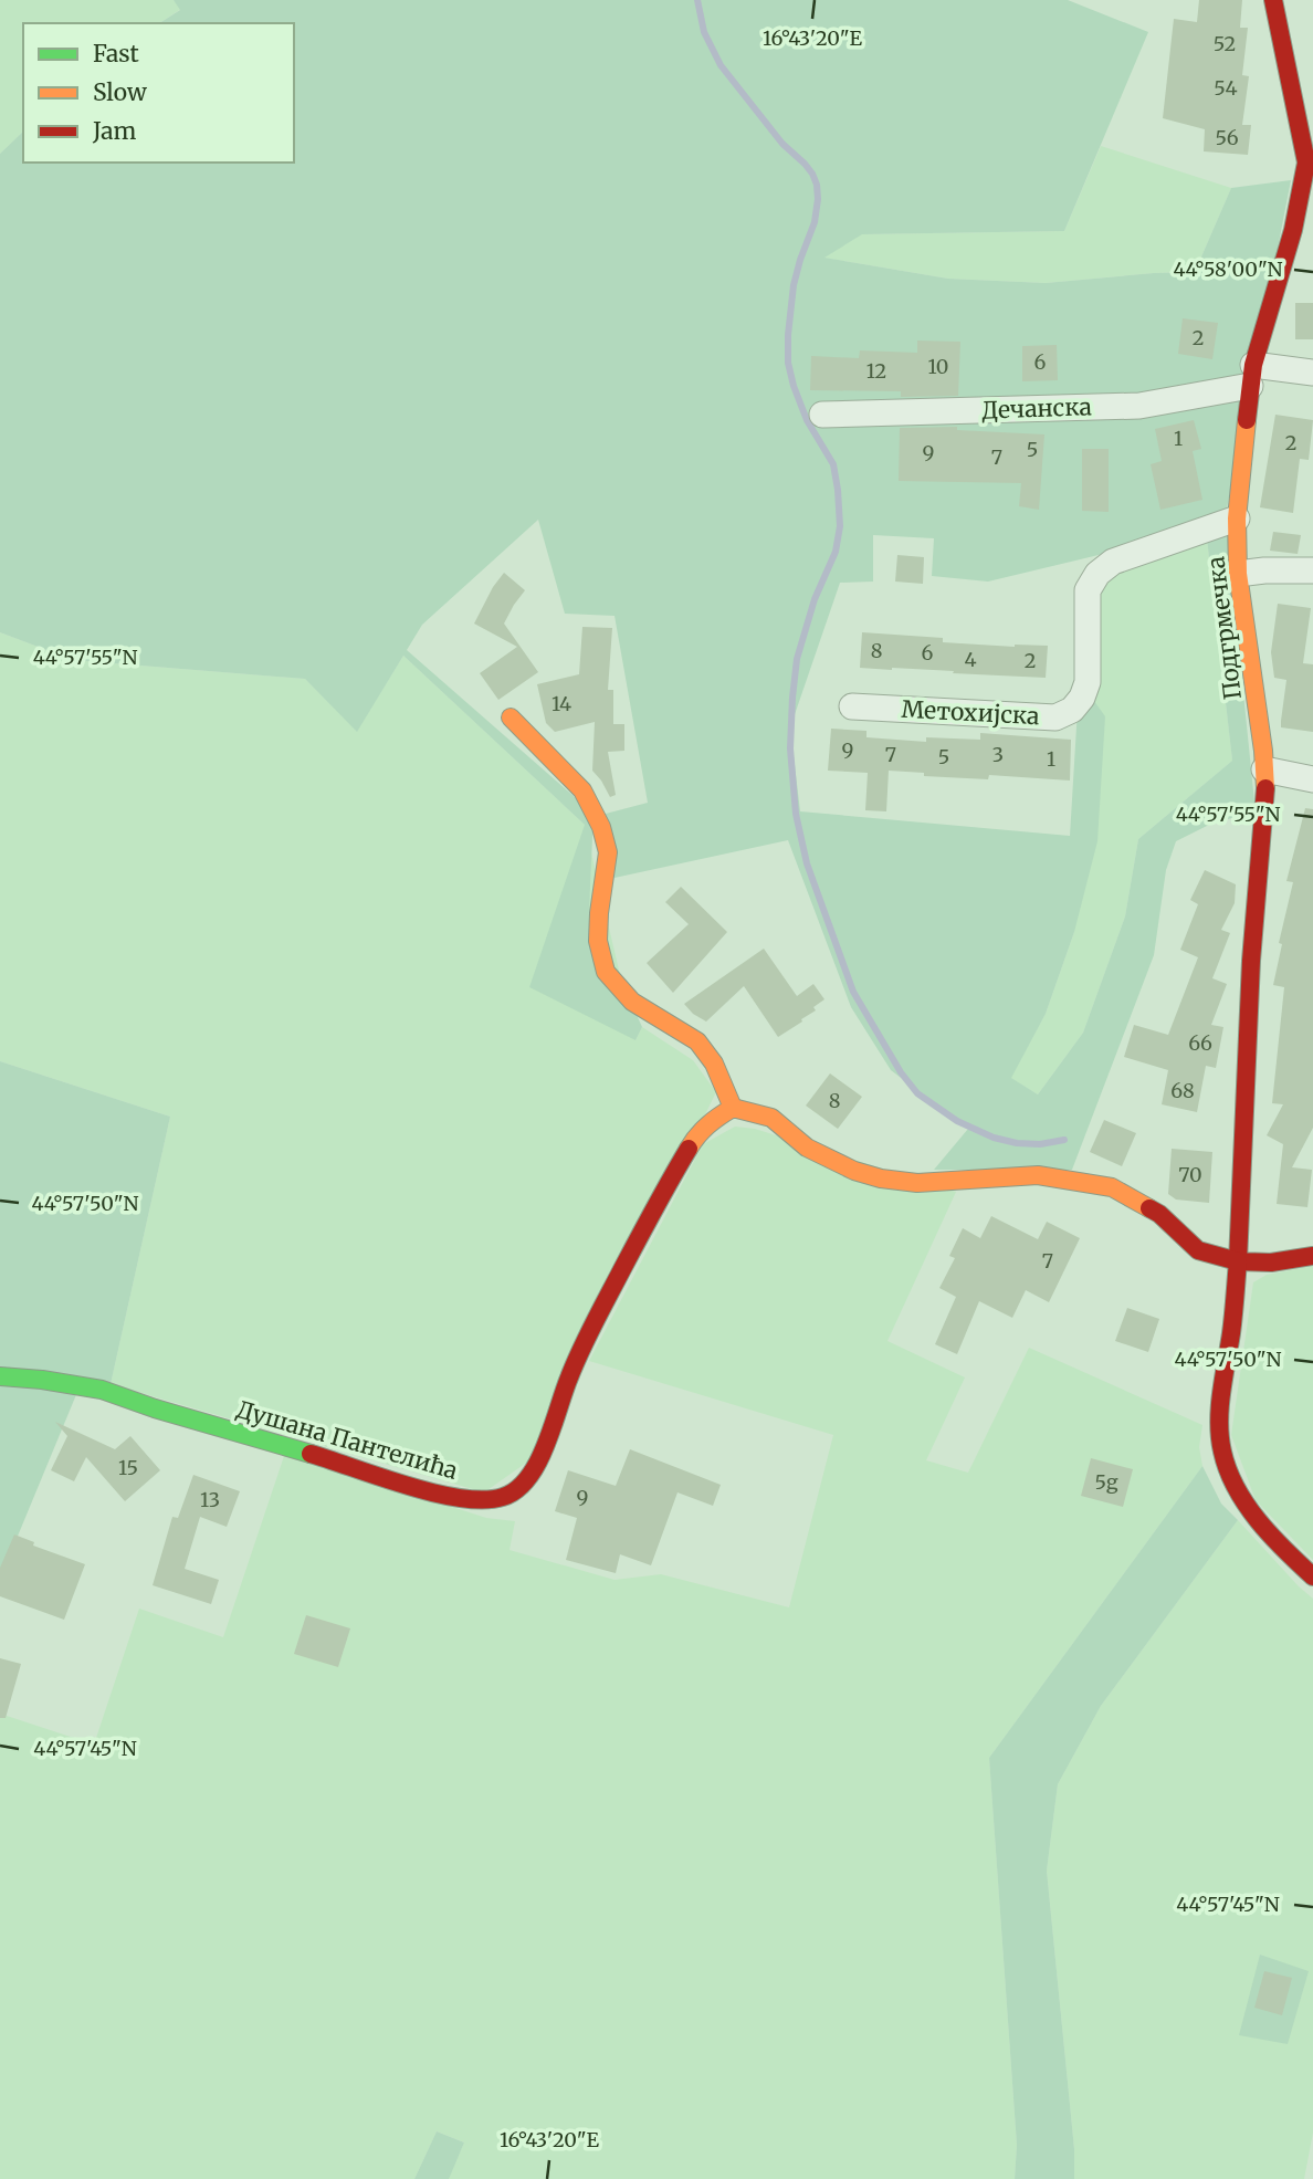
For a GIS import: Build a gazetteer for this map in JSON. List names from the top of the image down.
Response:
{
  "streets": {
    "street": [
      "Дечанска",
      "Подгрмечка",
      "Метохијска",
      "Душана Пантелића"
    ]
  },
  "crossings": [
    ["Дечанска", "Подгрмечка"],
    ["Подгрмечка", "Метохијска"]
  ],
  "house_numbers": [
    "52",
    "54",
    "56",
    "2",
    "6",
    "10",
    "12",
    "1",
    "2",
    "5",
    "9",
    "7",
    "8",
    "6",
    "4",
    "2",
    "14",
    "9",
    "7",
    "3",
    "5",
    "1",
    "66",
    "68",
    "8",
    "70",
    "7",
    "15",
    "5g",
    "9",
    "13"
  ],
  "legend": ["Fast", "Slow", "Jam"],
  "coordinates": [
    "16°43'20\"E",
    "44°58'00\"N",
    "44°57'55\"N",
    "44°57'50\"N",
    "44°57'45\"N"
  ]
}
